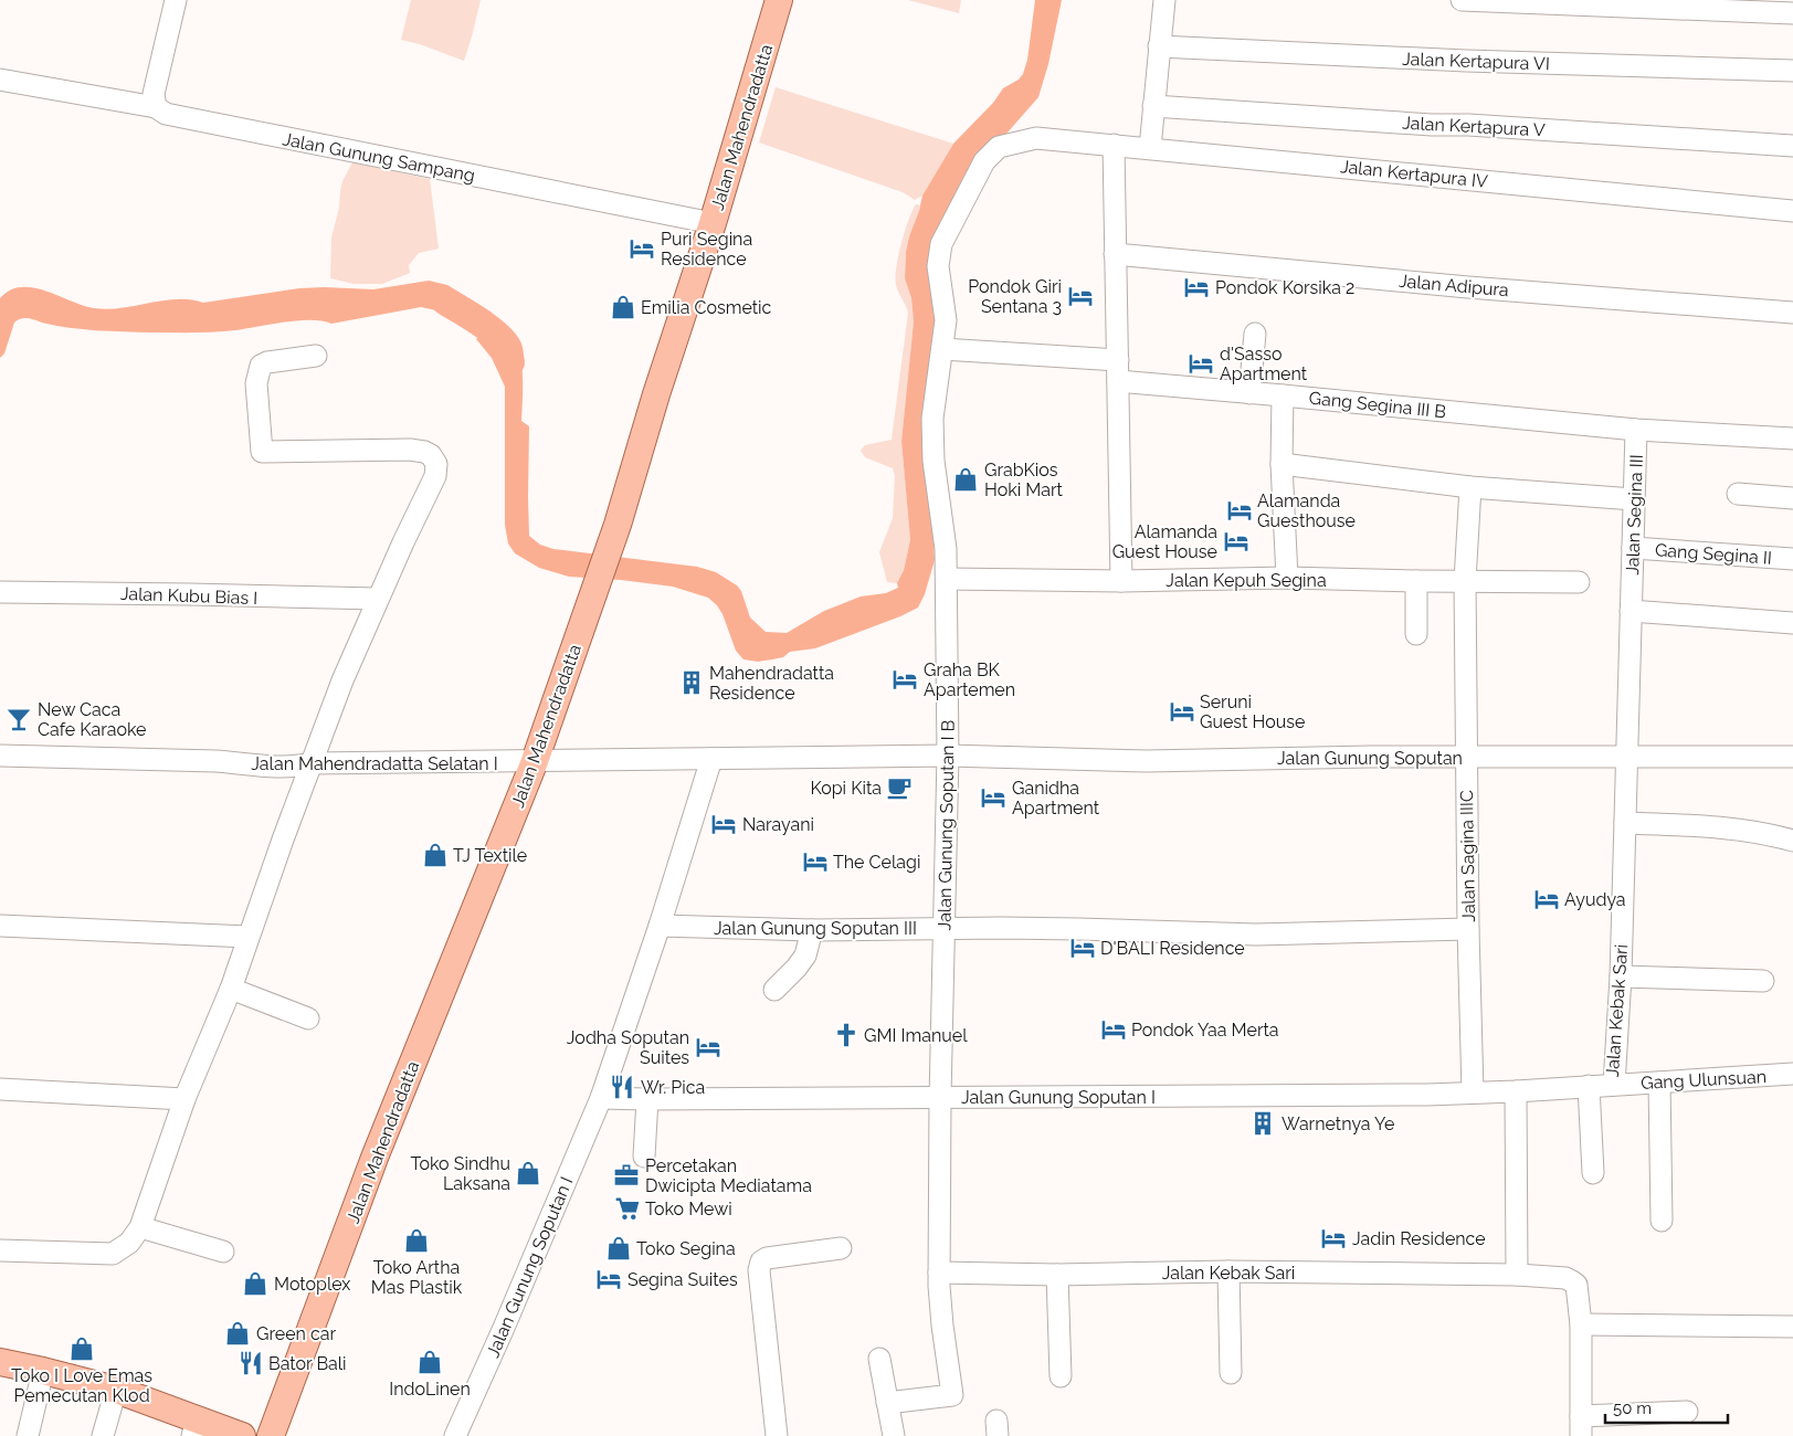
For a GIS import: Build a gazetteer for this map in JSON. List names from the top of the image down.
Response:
{
  "streets": {
    "main road": ["Jalan Mahendradatta"],
    "street": [
      "Jalan Kertapura VI",
      "Jalan Kertapura V",
      "Jalan Gunung Sampang",
      "Jalan Kertapura IV",
      "Jalan Adipura",
      "Gang Segina III B",
      "Jalan Segina III",
      "Gang Segina II",
      "Jalan Kepuh Segina",
      "Jalan Kubu Bias I",
      "Jalan Gunung Soputan",
      "Jalan Mahendradatta Selatan I",
      "Jalan Gunung Soputan I B",
      "Jalan Sagina IIIC",
      "Jalan Gunung Soputan III",
      "Jalan Kebak Sari",
      "Gang Ulunsuan",
      "Jalan Gunung Soputan I"
    ]
  },
  "crossings": [
    ["Jalan Mahendradatta", "Jalan Gunung Sampang"],
    ["Jalan Mahendradatta", "Jalan Mahendradatta Selatan I"],
    ["Jalan Kertapura IV", "Jalan Gunung Soputan I B"],
    ["Gang Segina III B", "Jalan Segina III"],
    ["Jalan Segina III", "Gang Segina II"],
    ["Jalan Segina III", "Jalan Gunung Soputan"],
    ["Jalan Segina III", "Jalan Kebak Sari"],
    ["Jalan Kepuh Segina", "Jalan Gunung Soputan I B"],
    ["Jalan Kepuh Segina", "Jalan Sagina IIIC"],
    ["Jalan Gunung Soputan", "Jalan Mahendradatta Selatan I"],
    ["Jalan Gunung Soputan", "Jalan Gunung Soputan I B"],
    ["Jalan Gunung Soputan", "Jalan Sagina IIIC"],
    ["Jalan Gunung Soputan", "Jalan Kebak Sari"],
    ["Jalan Mahendradatta Selatan I", "Jalan Gunung Soputan I B"],
    ["Jalan Mahendradatta Selatan I", "Jalan Gunung Soputan I"],
    ["Jalan Gunung Soputan I B", "Jalan Gunung Soputan III"],
    ["Jalan Gunung Soputan I B", "Jalan Kebak Sari"],
    ["Jalan Gunung Soputan I B", "Jalan Gunung Soputan I"],
    ["Jalan Sagina IIIC", "Jalan Gunung Soputan III"],
    ["Jalan Sagina IIIC", "Jalan Gunung Soputan I"],
    ["Jalan Gunung Soputan III", "Jalan Gunung Soputan I"],
    ["Jalan Kebak Sari", "Gang Ulunsuan"],
    ["Jalan Kebak Sari", "Jalan Gunung Soputan I"]
  ],
  "places": {
    "hotel": [
      "Puri Segina Residence",
      "Pondok Korsika 2",
      "Pondok Giri Sentana 3",
      "d'Sasso Apartment",
      "Alamanda Guesthouse",
      "Alamanda Guest House",
      "Graha BK Apartemen",
      "Seruni Guest House",
      "Ganidha Apartment",
      "Narayani",
      "The Celagi",
      "Ayudya",
      "D'BALI Residence",
      "Pondok Yaa Merta",
      "Jodha Soputan Suites",
      "Jadin Residence",
      "Segina Suites"
    ],
    "shop": [
      "Emilia Cosmetic",
      "GrabKios Hoki Mart",
      "TJ Textile",
      "Toko Sindhu Laksana",
      "Toko Artha Mas Plastik",
      "Toko Segina",
      "Motoplex",
      "Green car",
      "Toko I Love Emas Pemecutan Klod",
      "IndoLinen"
    ],
    "building": ["Mahendradatta Residence", "Warnetnya Ye"],
    "bar": ["New Caca Cafe Karaoke"],
    "cafe": ["Kopi Kita"],
    "church": ["GMI Imanuel"],
    "restaurant": ["Wr. Pica", "Bator Bali"],
    "office": ["Percetakan Dwicipta Mediatama"],
    "supermarket": ["Toko Mewi"]
  },
  "scale_bar": "50 m"
}
